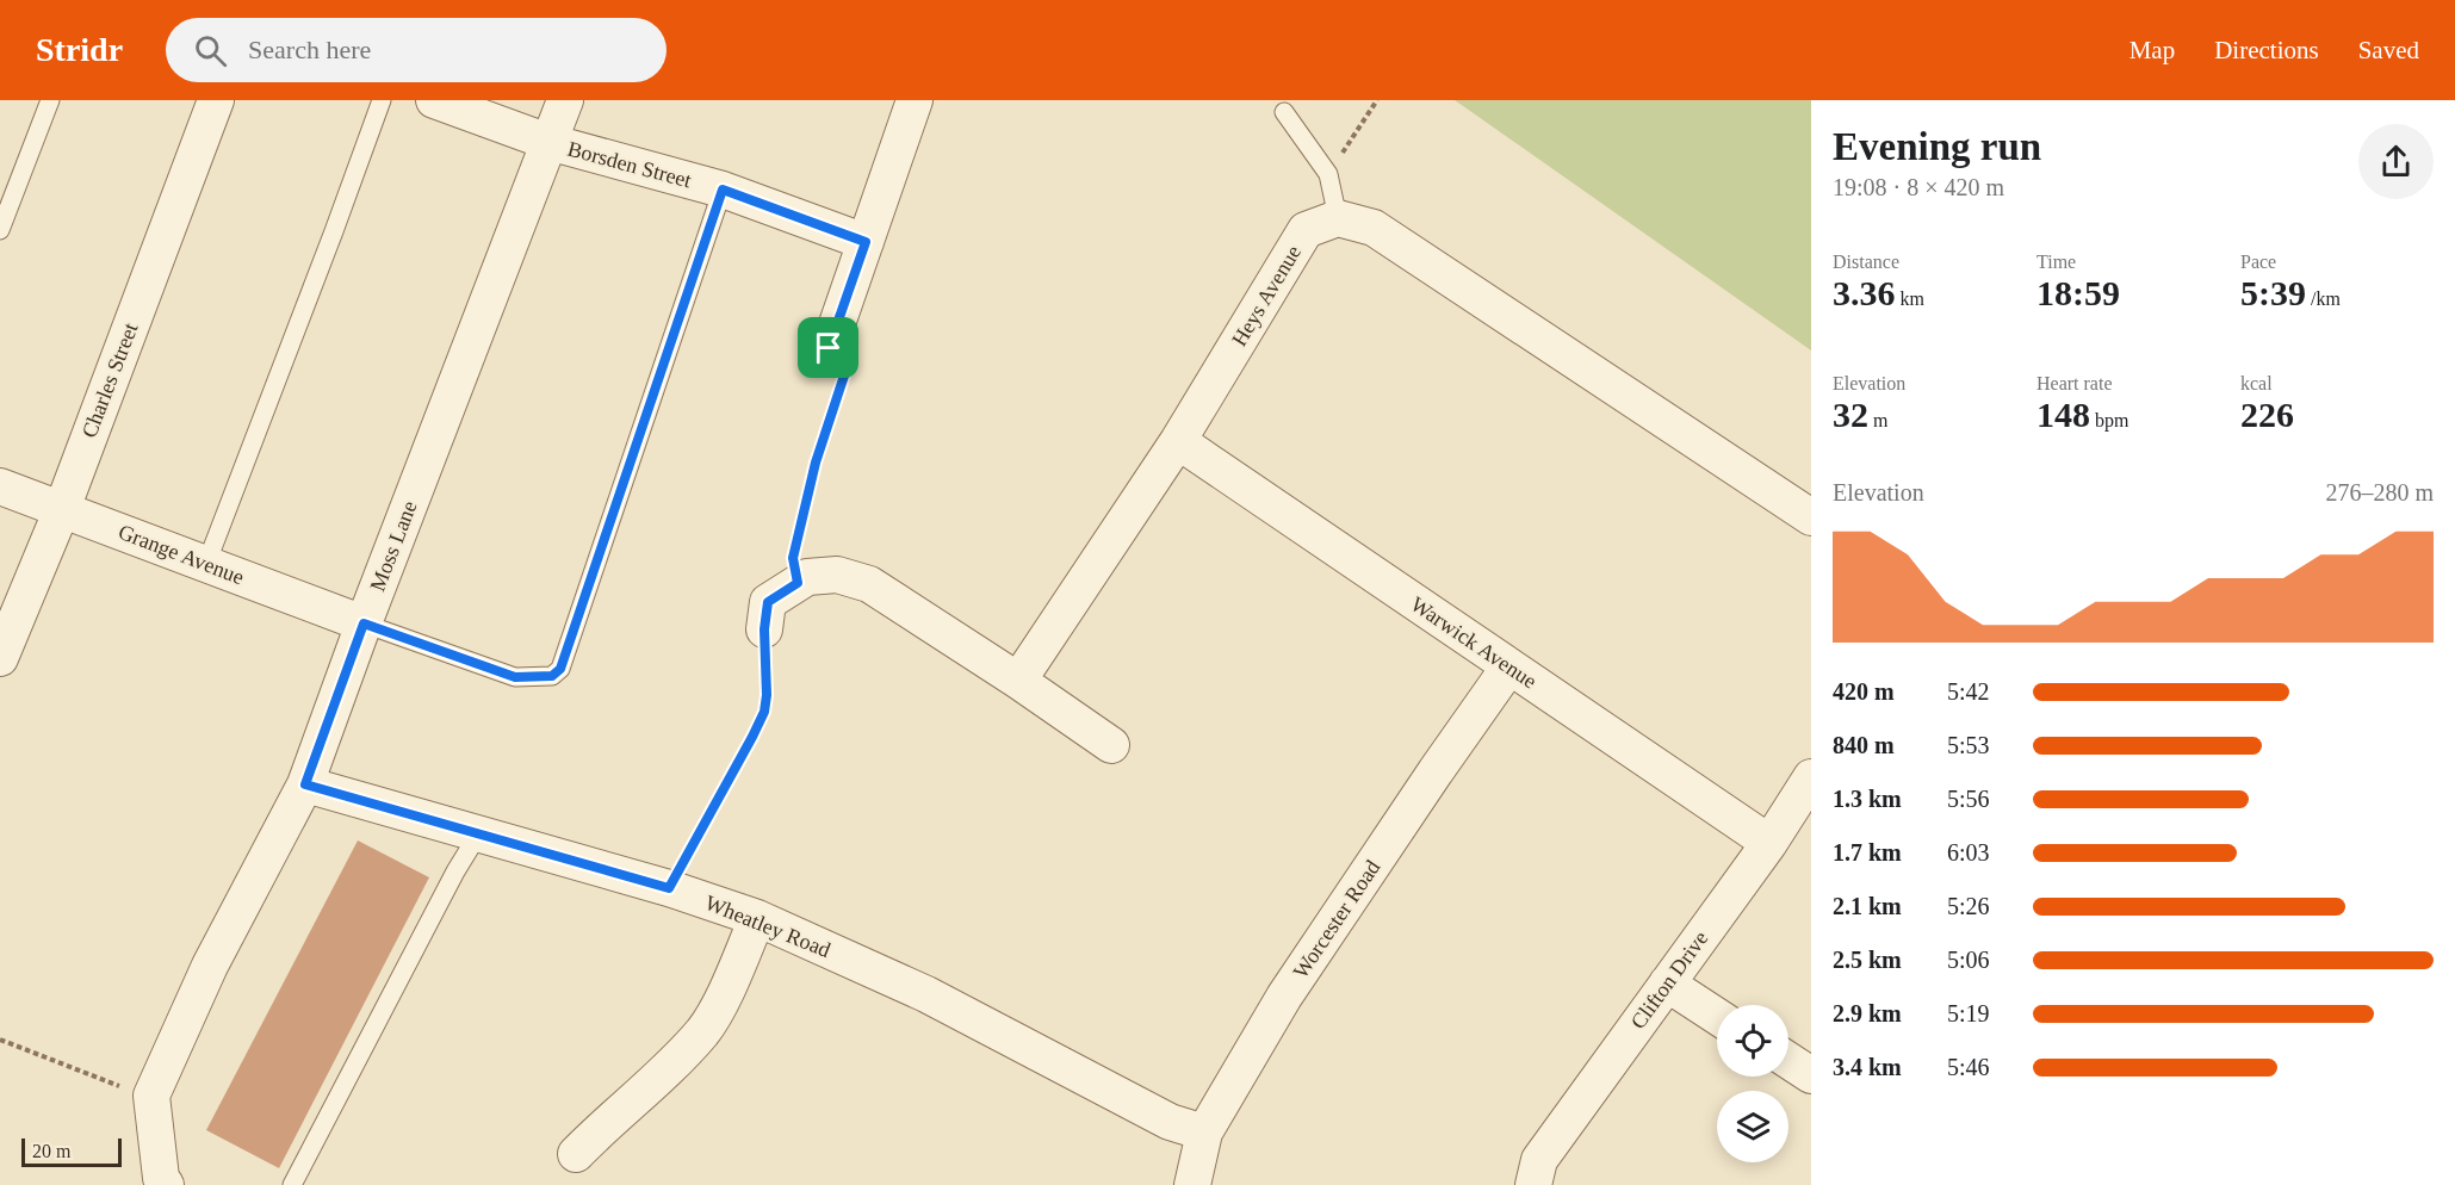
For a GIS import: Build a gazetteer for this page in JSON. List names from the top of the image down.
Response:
{
  "streets": {
    "street": [
      "Borsden Street",
      "Heys Avenue",
      "Charles Street",
      "Moss Lane",
      "Grange Avenue",
      "Warwick Avenue",
      "Worcester Road",
      "Wheatley Road",
      "Clifton Drive"
    ]
  },
  "crossings": [
    ["Borsden Street", "Moss Lane"],
    ["Heys Avenue", "Warwick Avenue"],
    ["Charles Street", "Grange Avenue"],
    ["Moss Lane", "Grange Avenue"],
    ["Moss Lane", "Wheatley Road"],
    ["Warwick Avenue", "Worcester Road"],
    ["Warwick Avenue", "Clifton Drive"],
    ["Worcester Road", "Wheatley Road"]
  ],
  "scale_bar": "20 m",
  "page": {
    "header": "Stridr",
    "search": "Search here",
    "nav": ["Map", "Directions", "Saved"],
    "heading": ["Evening run", "19:08 · 8 × 420 m"],
    "stats": [
      ["Distance", "3.36 km"],
      ["Time", "18:59"],
      ["Pace", "5:39 /km"],
      ["Elevation", "32 m"],
      ["Heart rate", "148 bpm"],
      ["kcal", "226"]
    ],
    "chart": ["Elevation", "276–280 m"],
    "list": [
      {
        "name": "420 m",
        "note": "5:42"
      },
      {
        "name": "840 m",
        "note": "5:53"
      },
      {
        "name": "1.3 km",
        "note": "5:56"
      },
      {
        "name": "1.7 km",
        "note": "6:03"
      },
      {
        "name": "2.1 km",
        "note": "5:26"
      },
      {
        "name": "2.5 km",
        "note": "5:06"
      },
      {
        "name": "2.9 km",
        "note": "5:19"
      },
      {
        "name": "3.4 km",
        "note": "5:46"
      }
    ],
    "scale": "20 m"
  }
}
